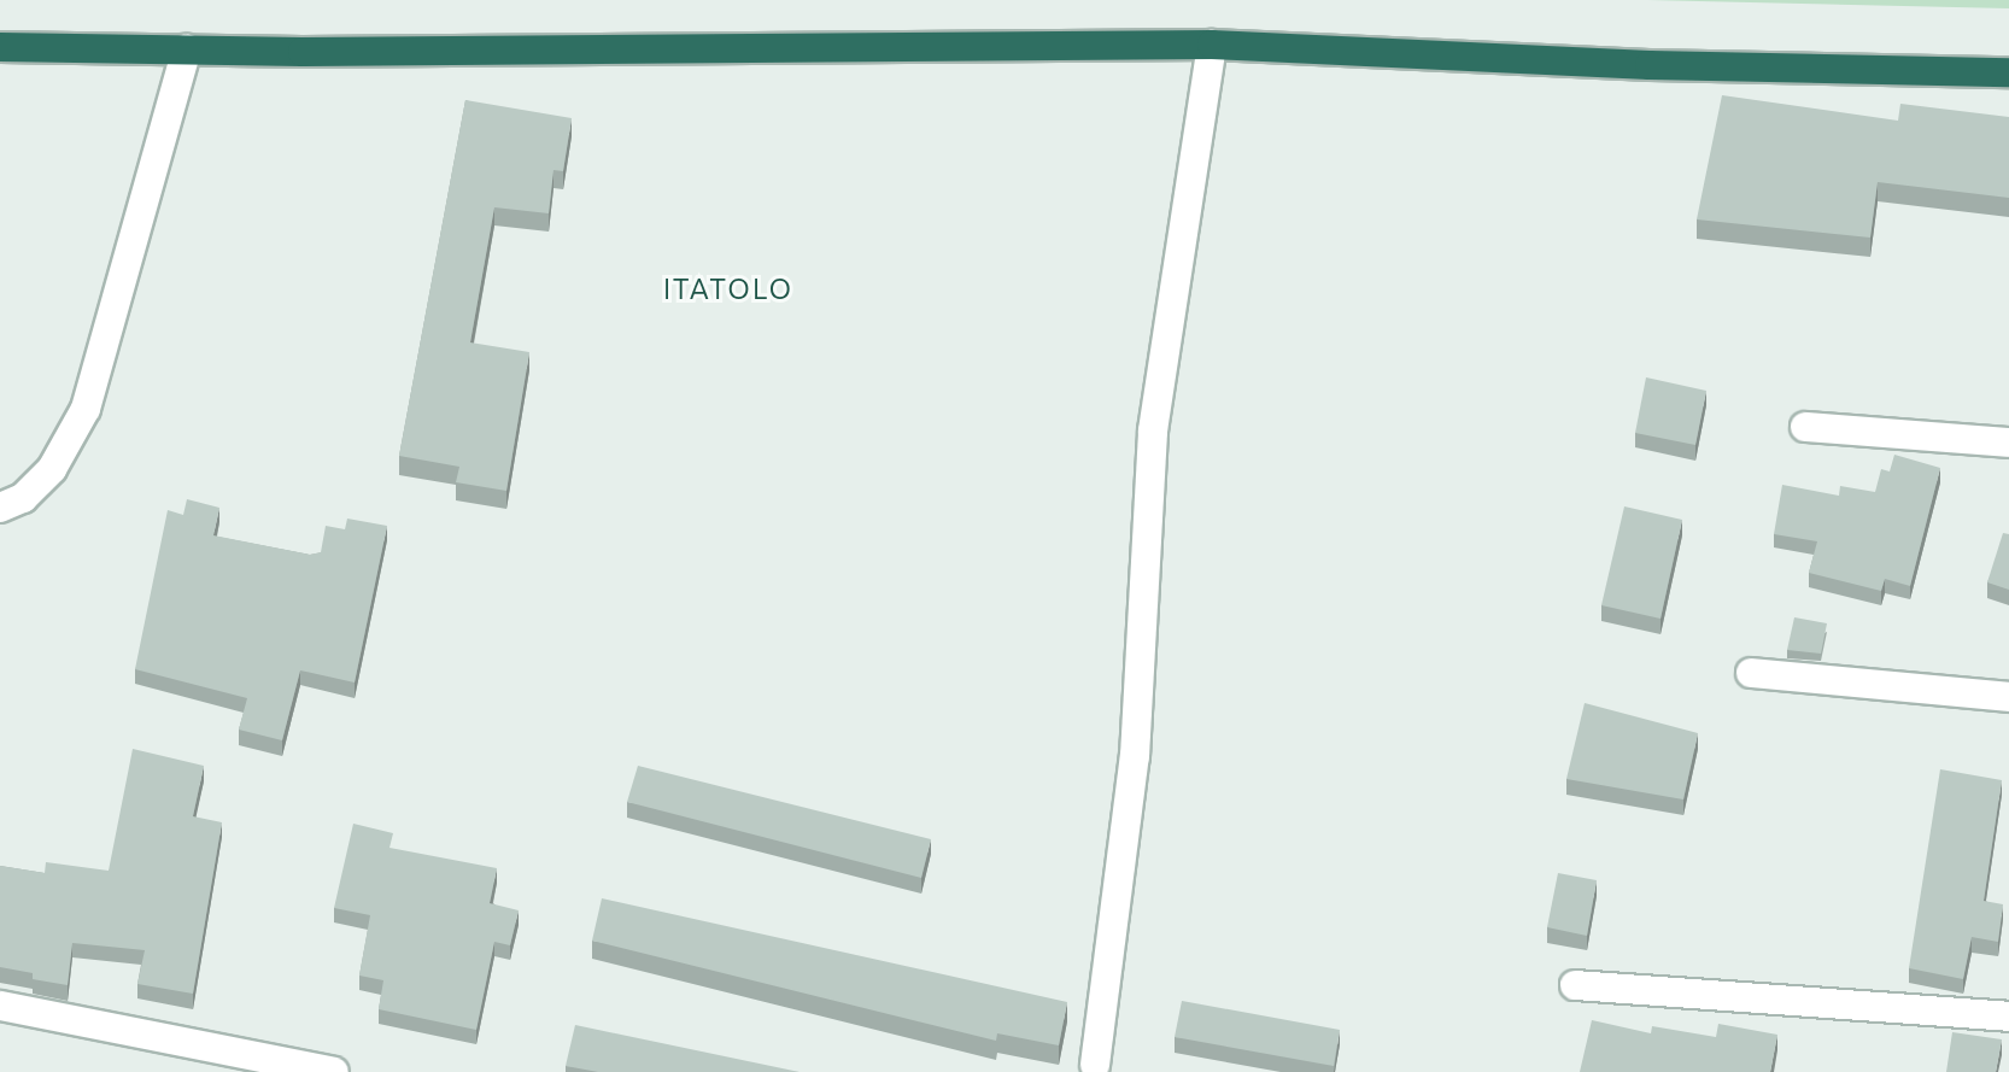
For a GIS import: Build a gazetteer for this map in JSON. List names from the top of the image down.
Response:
{
  "districts": ["ITATOLO"]
}
